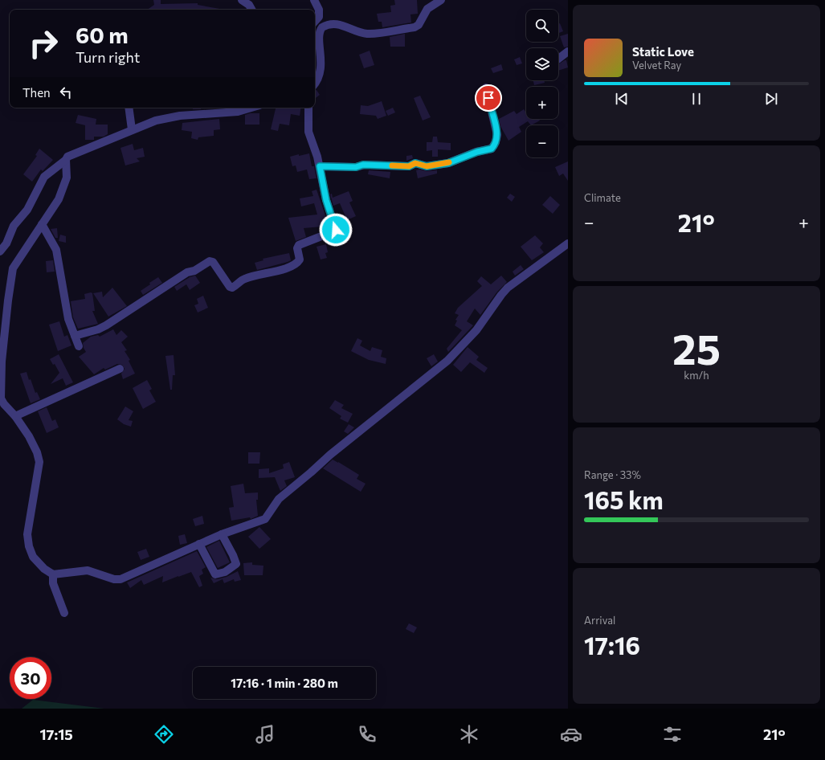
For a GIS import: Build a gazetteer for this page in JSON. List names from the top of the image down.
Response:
{
  "page": {
    "map_buttons": ["+", "−"],
    "turn": ["60 m", "Turn right"],
    "song": ["Static Love", "Velvet Ray"],
    "then": "Then",
    "tile": [
      "Climate",
      ["25", "km/h"],
      ["Range · 33%", "165 km"],
      ["Arrival", "17:16"]
    ],
    "heat": ["−", "21°", "+"],
    "limit": "30",
    "trip": "17:16 · 1 min · 280 m",
    "tabs": ["17:15", "21°"]
  }
}
